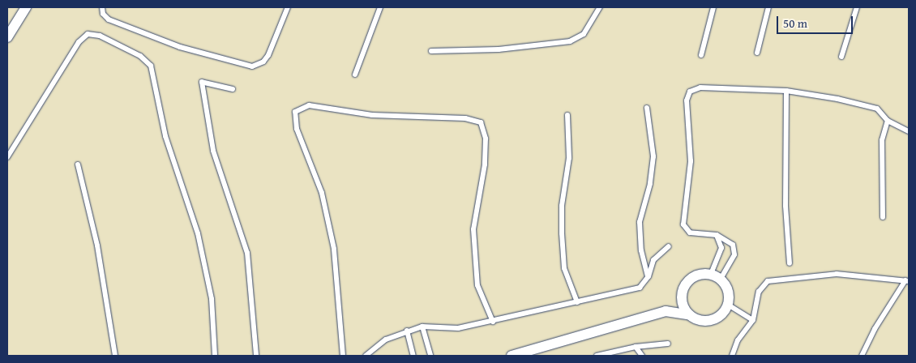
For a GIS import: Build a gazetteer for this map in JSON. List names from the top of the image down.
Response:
{
  "scale_bar": "50 m"
}
